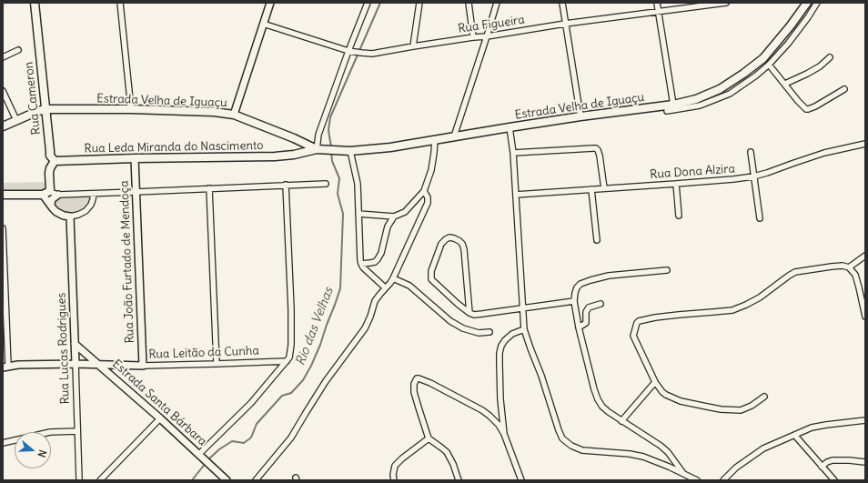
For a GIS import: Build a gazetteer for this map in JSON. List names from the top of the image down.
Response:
{
  "streets": {
    "main road": ["Rua Cameron", "Estrada Velha de Iguaçu", "Rua Leda Miranda do Nascimento"],
    "street": [
      "Rua Figueira",
      "Rua Dona Alzira",
      "Rua João Furtado de Mendoça",
      "Rua Lucas Rodrigues",
      "Rua Leitão da Cunha",
      "Estrada Santa Bárbara"
    ]
  },
  "crossings": [
    ["Rua Cameron", "Estrada Velha de Iguaçu"],
    ["Rua Cameron", "Rua Leda Miranda do Nascimento"],
    ["Estrada Velha de Iguaçu", "Rua Leda Miranda do Nascimento"],
    ["Rua Leda Miranda do Nascimento", "Rua João Furtado de Mendoça"],
    ["Rua João Furtado de Mendoça", "Rua Leitão da Cunha"],
    ["Rua Lucas Rodrigues", "Rua Leitão da Cunha"],
    ["Rua Lucas Rodrigues", "Estrada Santa Bárbara"],
    ["Rua Leitão da Cunha", "Estrada Santa Bárbara"]
  ],
  "water": ["Rio das Velhas"],
  "north": "right"
}
